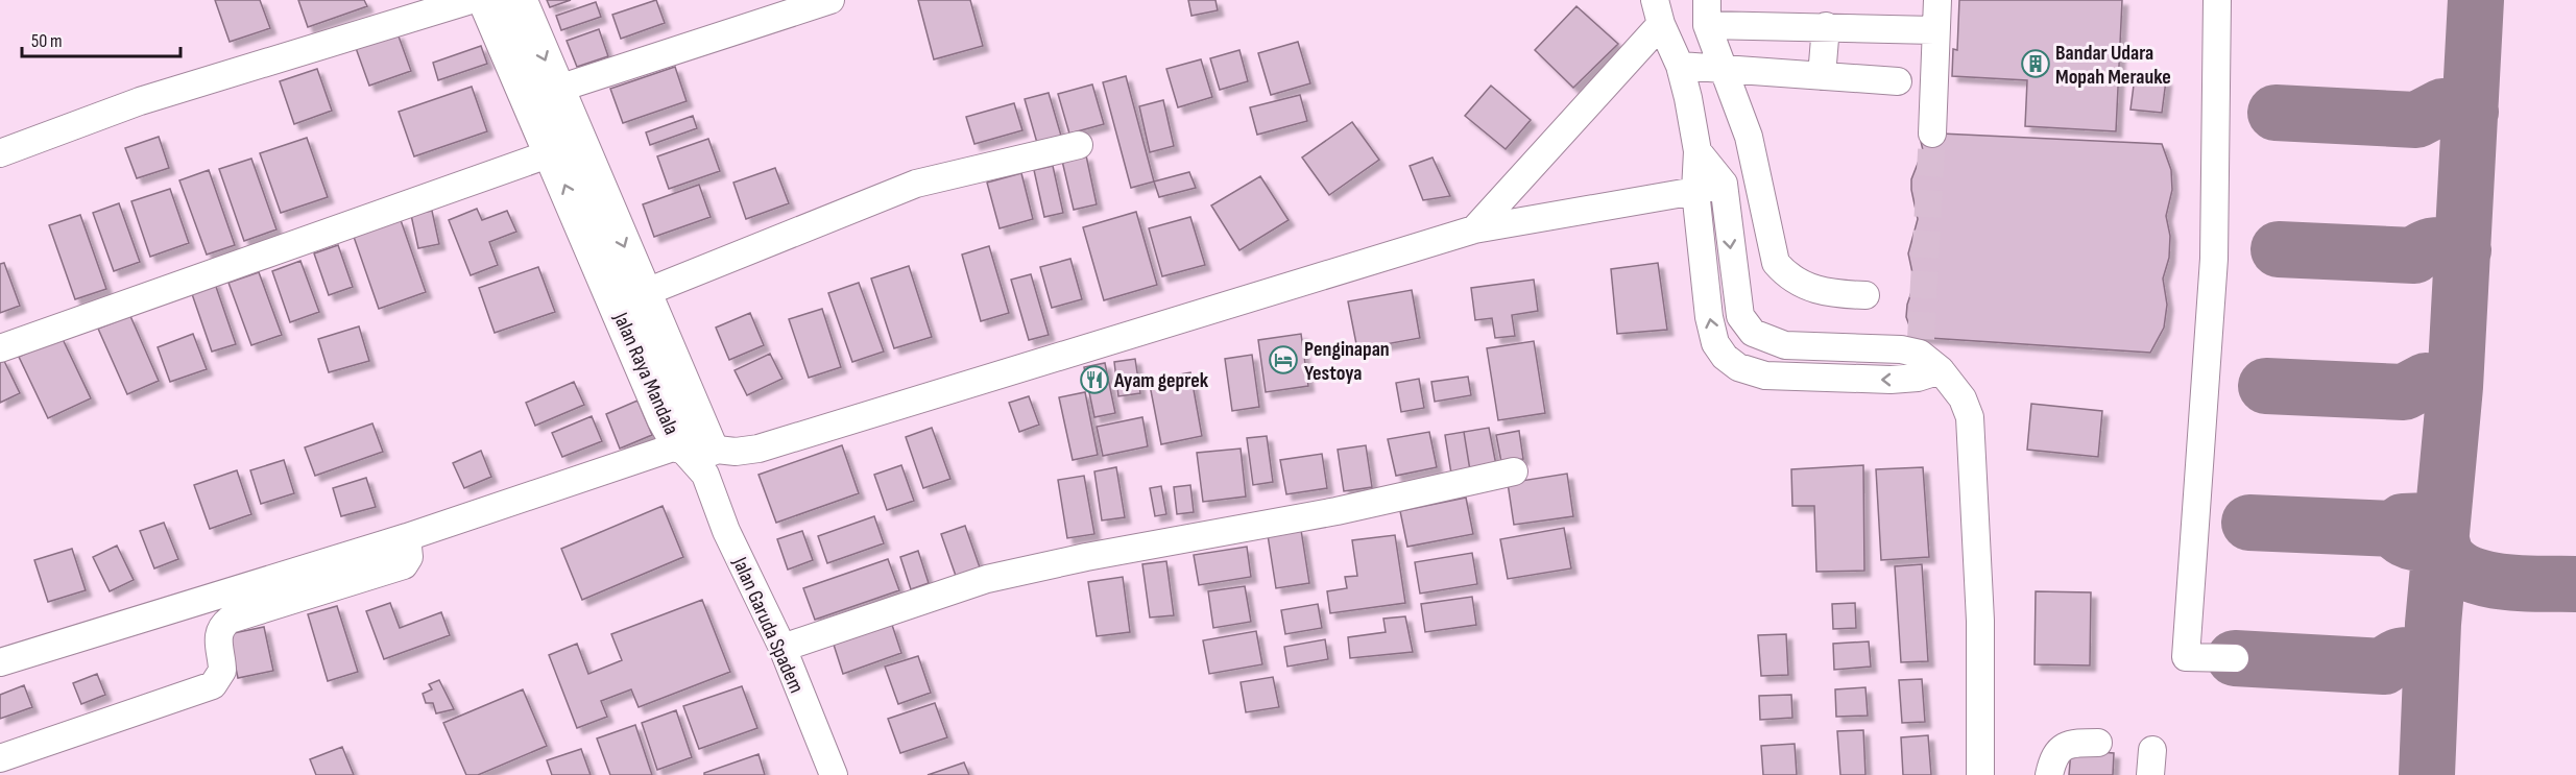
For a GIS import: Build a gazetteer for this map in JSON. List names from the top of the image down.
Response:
{
  "streets": {
    "highway": ["Jalan Raya Mandala"],
    "street": ["Jalan Garuda Spadem"]
  },
  "crossings": [
    ["Jalan Raya Mandala", "Jalan Garuda Spadem"]
  ],
  "places": {
    "building": ["Bandar Udara Mopah Merauke"],
    "hotel": ["Penginapan Yestoya"],
    "restaurant": ["Ayam geprek"]
  },
  "scale_bar": "50 m"
}
